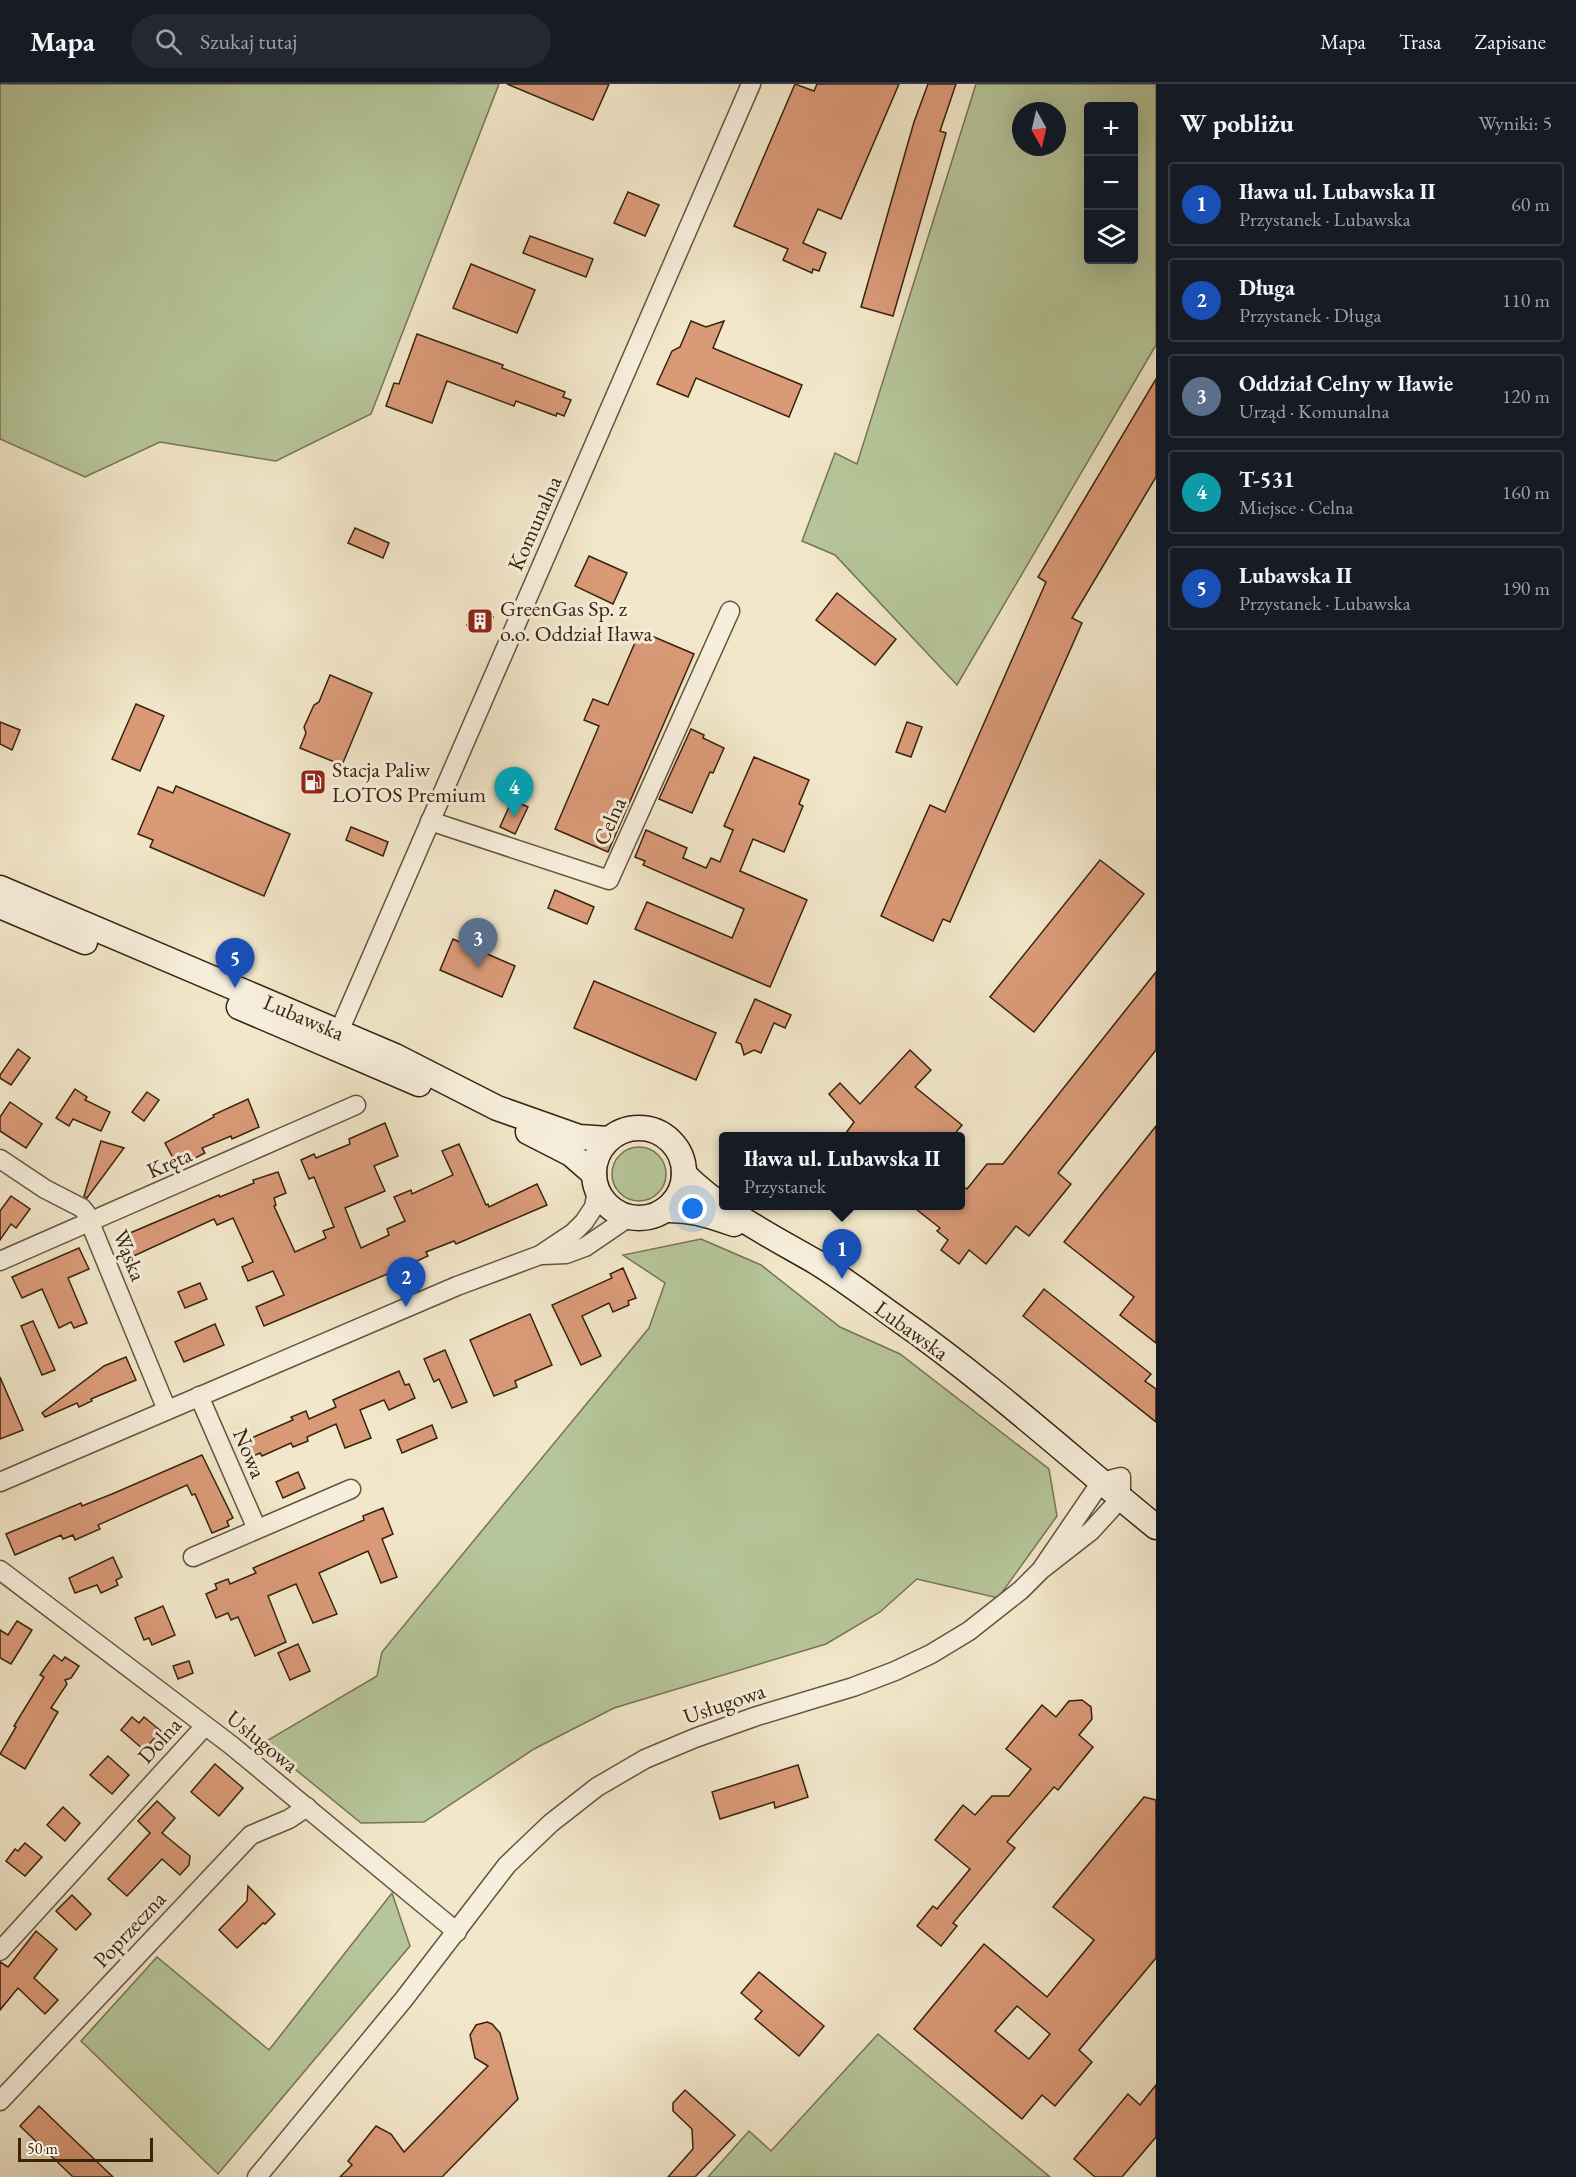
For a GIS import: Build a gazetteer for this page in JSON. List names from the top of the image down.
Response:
{
  "streets": {
    "main road": ["Lubawska"],
    "street": [
      "Komunalna",
      "Celna",
      "Kręta",
      "Wąska",
      "Nowa",
      "Usługowa",
      "Dolna",
      "Poprzeczna"
    ]
  },
  "crossings": [
    ["Komunalna", "Celna"],
    ["Komunalna", "Lubawska"],
    ["Lubawska", "Usługowa"],
    ["Kręta", "Wąska"],
    ["Usługowa", "Dolna"],
    ["Usługowa", "Poprzeczna"]
  ],
  "places": {
    "building": ["GreenGas Sp. z o.o. Oddział Iława"],
    "fuel station": ["Stacja Paliw LOTOS Premium"]
  },
  "scale_bar": "50 m",
  "north": "bottom",
  "page": {
    "header": "Mapa",
    "search": "Szukaj tutaj",
    "nav": ["Mapa", "Trasa", "Zapisane"],
    "heading": ["W pobliżu", "Wyniki: 5"],
    "map_buttons": ["+", "−"],
    "list": [
      {
        "mark": "1",
        "name": "Iława ul. Lubawska II",
        "note": "Przystanek · Lubawska",
        "value": "60 m"
      },
      {
        "mark": "2",
        "name": "Długa",
        "note": "Przystanek · Długa",
        "value": "110 m"
      },
      {
        "mark": "3",
        "name": "Oddział Celny w Iławie",
        "note": "Urząd · Komunalna",
        "value": "120 m"
      },
      {
        "mark": "4",
        "name": "T-531",
        "note": "Miejsce · Celna",
        "value": "160 m"
      },
      {
        "mark": "5",
        "name": "Lubawska II",
        "note": "Przystanek · Lubawska",
        "value": "190 m"
      }
    ],
    "pins": [
      "4",
      "3",
      "5",
      "1",
      "2"
    ],
    "popup": ["Iława ul. Lubawska II", "Przystanek"],
    "scale": "50 m"
  }
}
